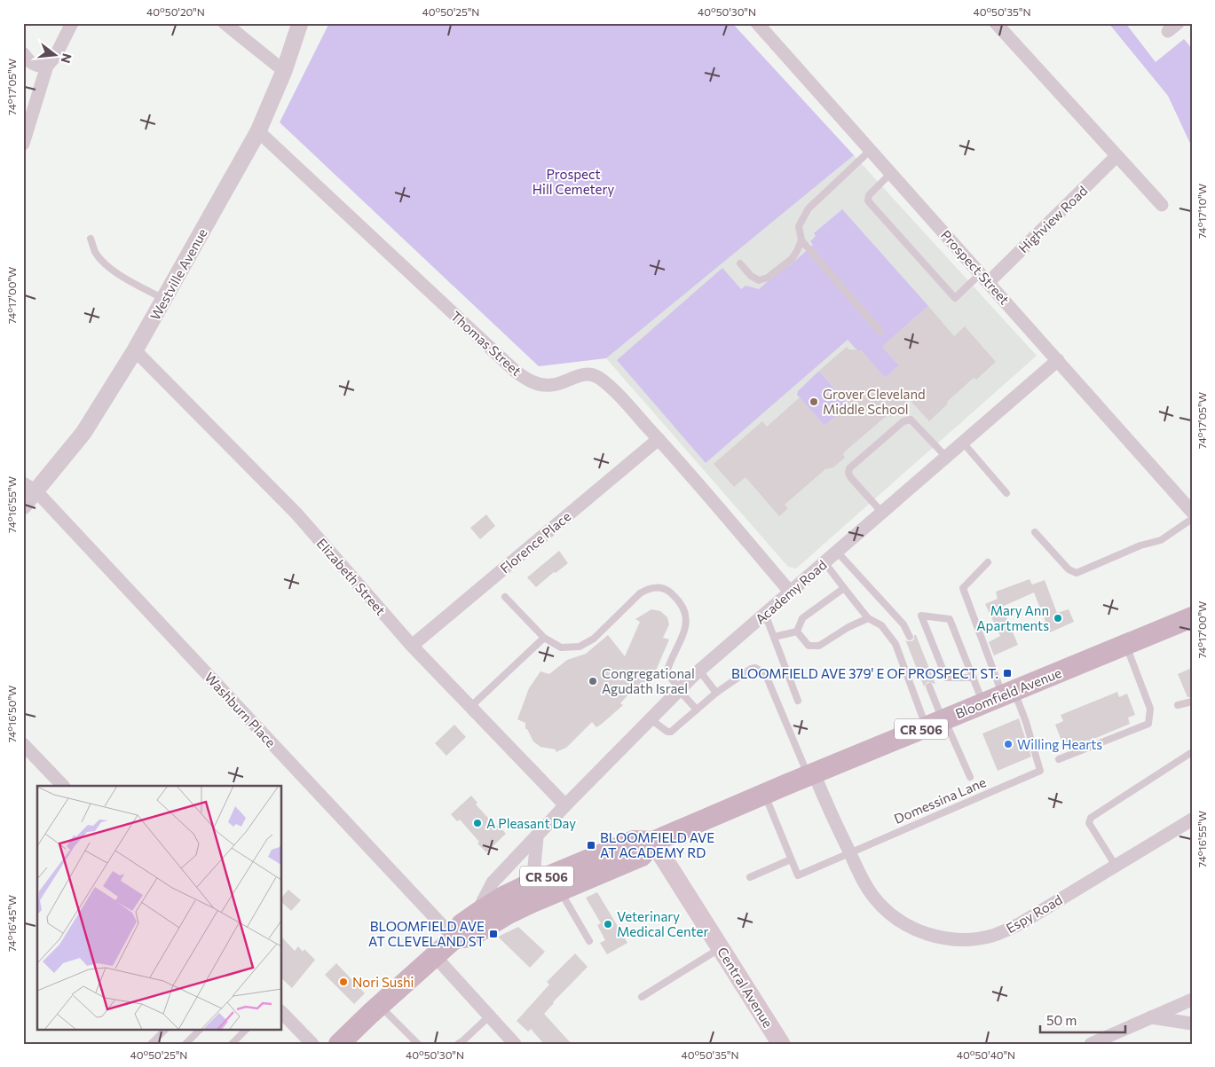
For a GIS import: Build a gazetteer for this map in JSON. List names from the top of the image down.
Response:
{
  "streets": {
    "main road": ["Bloomfield Avenue", "CR 506", "Central Avenue"],
    "street": [
      "Highview Road",
      "Prospect Street",
      "Westville Avenue",
      "Thomas Street",
      "Florence Place",
      "Elizabeth Street",
      "Academy Road",
      "Washburn Place",
      "Espy Road"
    ],
    "lane": ["Domessina Lane"]
  },
  "crossings": [
    ["Highview Road", "Prospect Street"],
    ["Prospect Street", "Academy Road"],
    ["Westville Avenue", "Thomas Street"],
    ["Westville Avenue", "Elizabeth Street"],
    ["Westville Avenue", "Washburn Place"],
    ["Thomas Street", "Florence Place"],
    ["Thomas Street", "Academy Road"],
    ["Florence Place", "Elizabeth Street"],
    ["Elizabeth Street", "Academy Road"],
    ["Academy Road", "Bloomfield Avenue"],
    ["Bloomfield Avenue", "Washburn Place"],
    ["Bloomfield Avenue", "Domessina Lane"],
    ["Bloomfield Avenue", "Espy Road"],
    ["Bloomfield Avenue", "Central Avenue"],
    ["Domessina Lane", "Espy Road"]
  ],
  "parks": ["Prospect Hill Cemetery"],
  "places": {
    "other": [
      "Grover Cleveland Middle School",
      "Mary Ann Apartments",
      "Congregational Agudath Israel",
      "Willing Hearts",
      "A Pleasant Day",
      "Veterinary Medical Center",
      "Nori Sushi"
    ],
    "transit": ["BLOOMFIELD AVE 379' E OF PROSPECT ST.", "BLOOMFIELD AVE AT ACADEMY RD", "BLOOMFIELD AVE AT CLEVELAND ST"]
  },
  "scale_bar": "50 m",
  "north": "right",
  "coordinates": [
    "40°50'20\"N",
    "40°50'25\"N",
    "40°50'30\"N",
    "40°50'35\"N",
    "74°17'05\"W",
    "74°17'10\"W",
    "74°17'00\"W",
    "74°16'55\"W",
    "74°16'50\"W",
    "74°16'45\"W",
    "40°50'40\"N"
  ]
}
